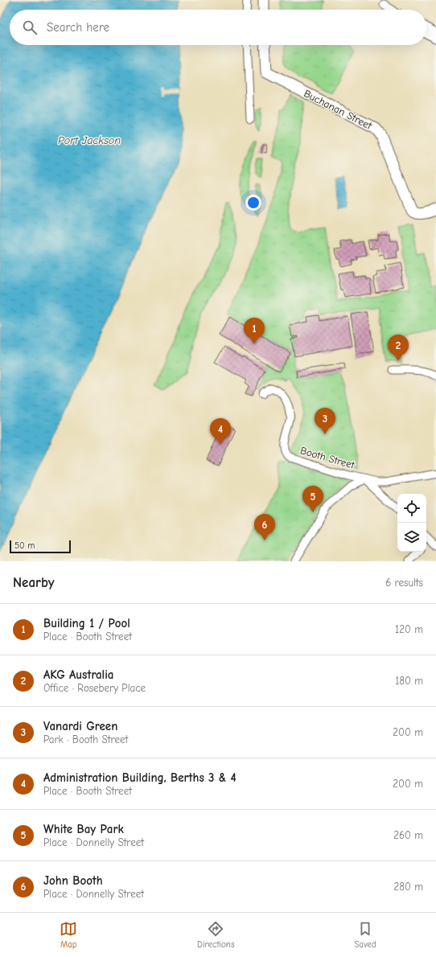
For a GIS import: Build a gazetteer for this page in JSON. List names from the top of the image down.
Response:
{
  "streets": {
    "street": ["Buchanan Street", "Booth Street"]
  },
  "water": ["Port Jackson"],
  "scale_bar": "50 m",
  "page": {
    "search": "Search here",
    "pins": [
      "1",
      "2",
      "3",
      "4",
      "5",
      "6"
    ],
    "scale": "50 m",
    "heading": ["Nearby", "6 results"],
    "list": [
      {
        "mark": "1",
        "name": "Building 1 / Pool",
        "note": "Place · Booth Street",
        "value": "120 m"
      },
      {
        "mark": "2",
        "name": "AKG Australia",
        "note": "Office · Rosebery Place",
        "value": "180 m"
      },
      {
        "mark": "3",
        "name": "Vanardi Green",
        "note": "Park · Booth Street",
        "value": "200 m"
      },
      {
        "mark": "4",
        "name": "Administration Building, Berths 3 & 4",
        "note": "Place · Booth Street",
        "value": "200 m"
      },
      {
        "mark": "5",
        "name": "White Bay Park",
        "note": "Place · Donnelly Street",
        "value": "260 m"
      },
      {
        "mark": "6",
        "name": "John Booth",
        "note": "Place · Donnelly Street",
        "value": "280 m"
      }
    ],
    "nav": ["Map", "Directions", "Saved"]
  }
}
